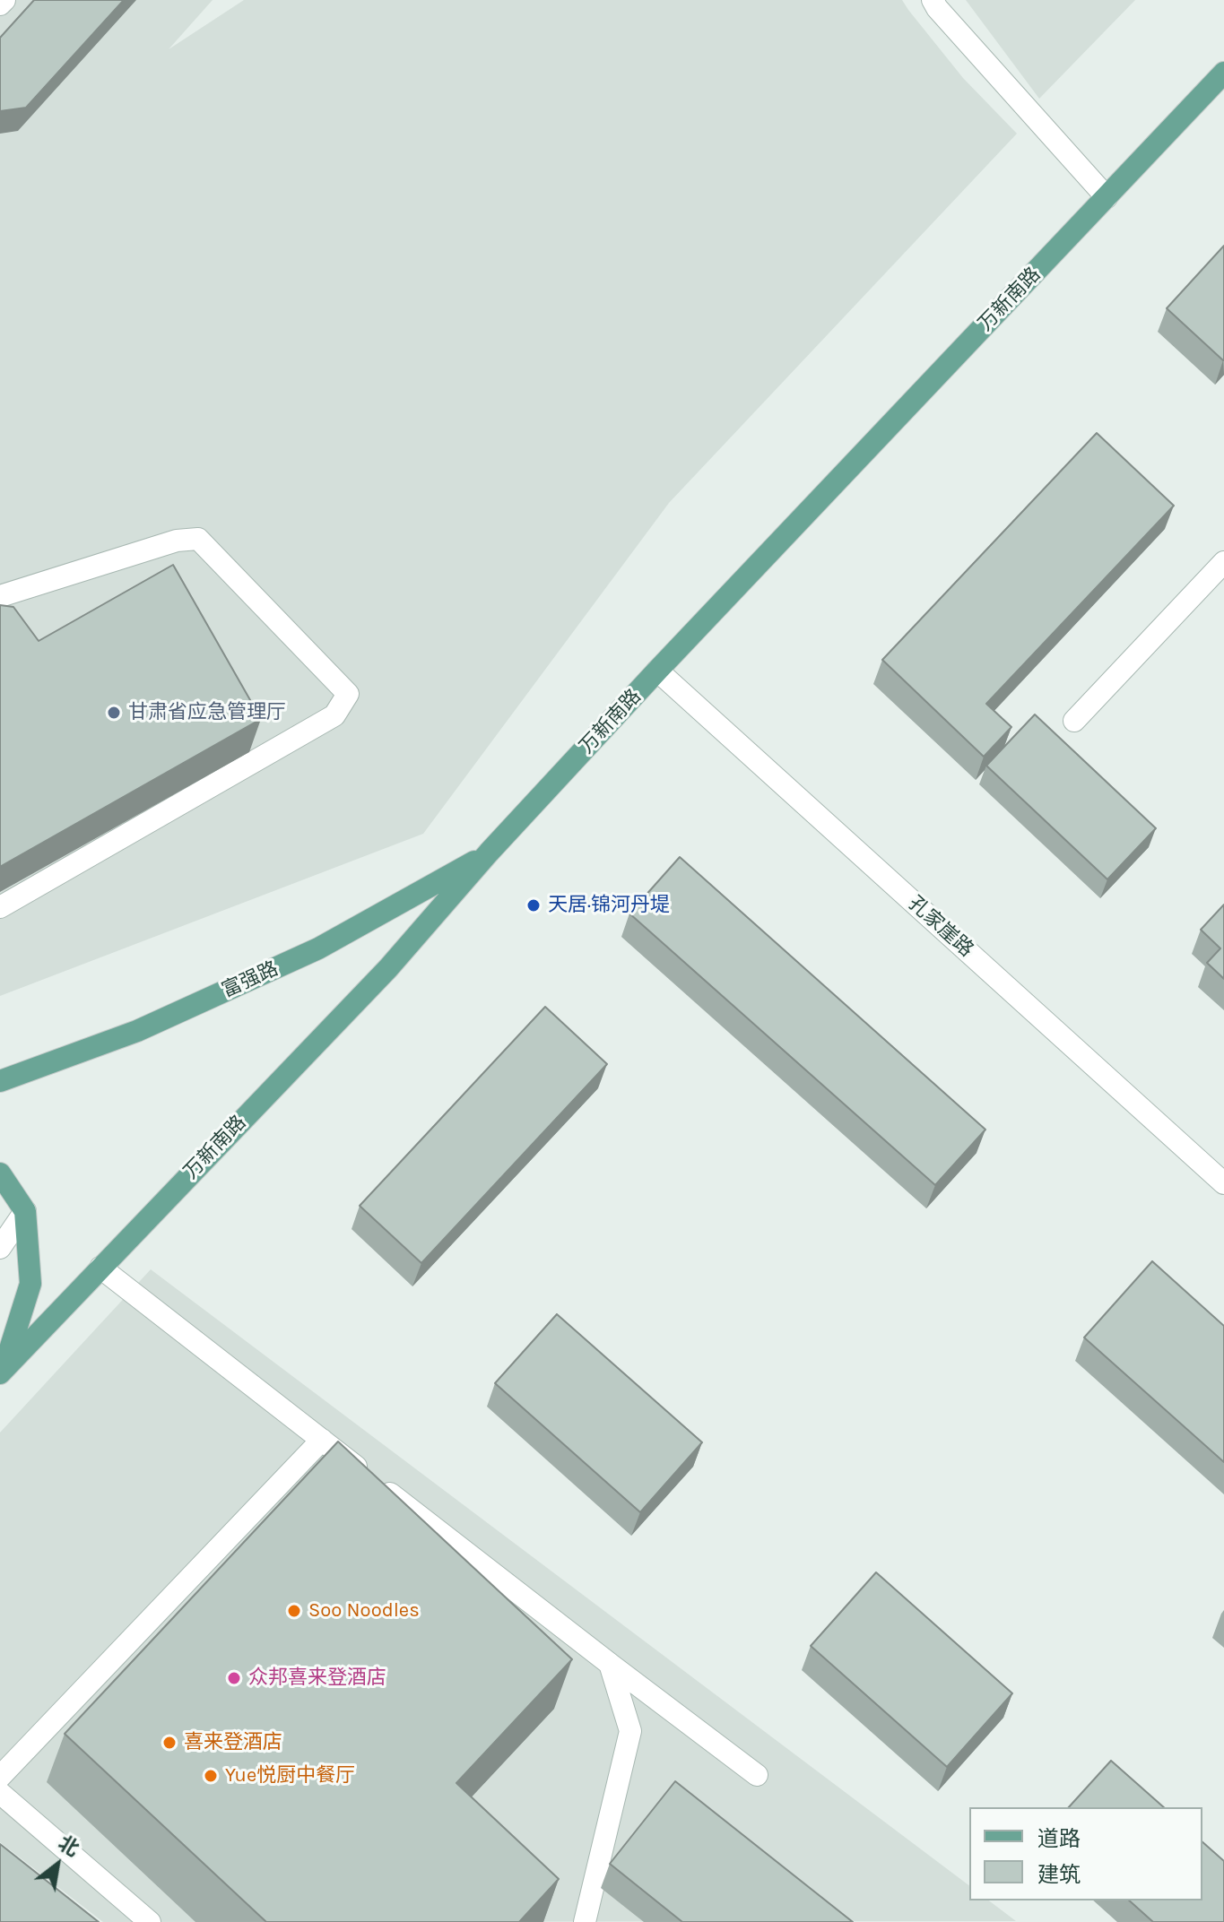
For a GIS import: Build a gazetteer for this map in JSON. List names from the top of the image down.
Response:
{
  "streets": {
    "main road": ["万新南路", "富强路"],
    "street": ["孔家崖路"]
  },
  "crossings": [
    ["万新南路", "孔家崖路"],
    ["万新南路", "富强路"]
  ],
  "places": [
    "甘肃省应急管理厅",
    "天居·锦河丹堤",
    "Soo Noodles",
    "众邦喜来登酒店",
    "喜来登酒店",
    "Yue悦厨中餐厅"
  ],
  "legend": ["道路", "建筑"],
  "north": "top right"
}
